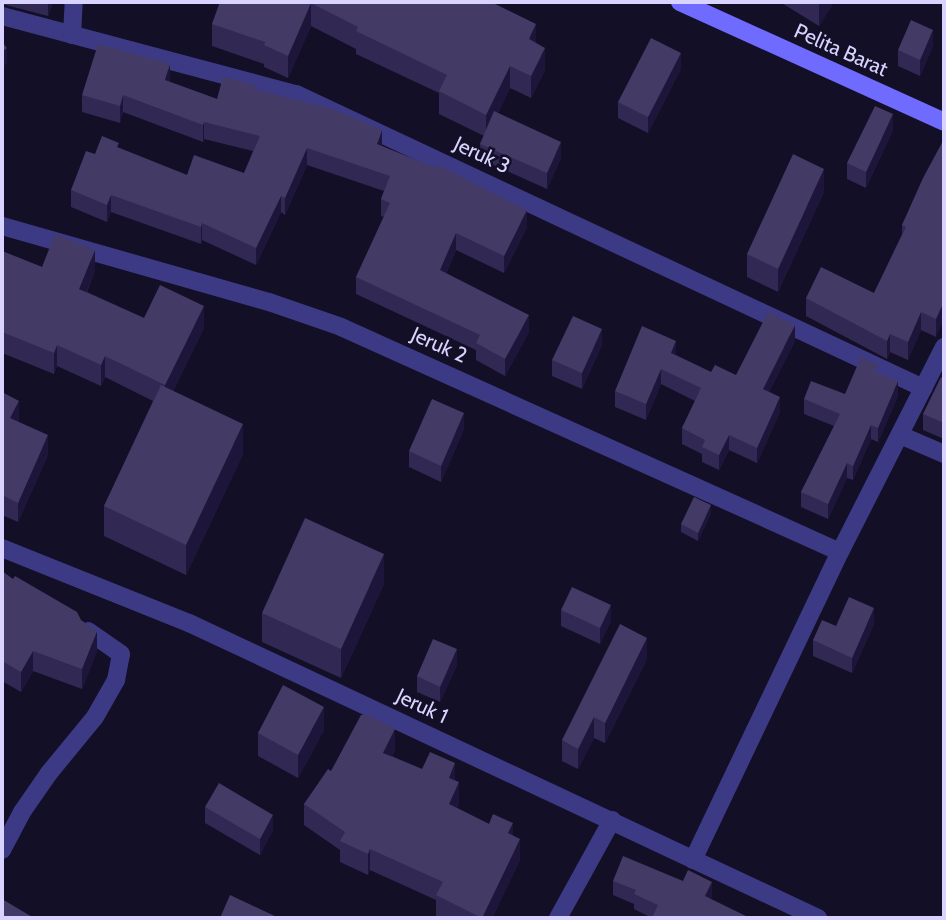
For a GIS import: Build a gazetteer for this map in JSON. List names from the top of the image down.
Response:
{
  "streets": {
    "street": [
      "Pelita Barat",
      "Jeruk 3",
      "Jeruk 2",
      "Jeruk 1"
    ]
  }
}
